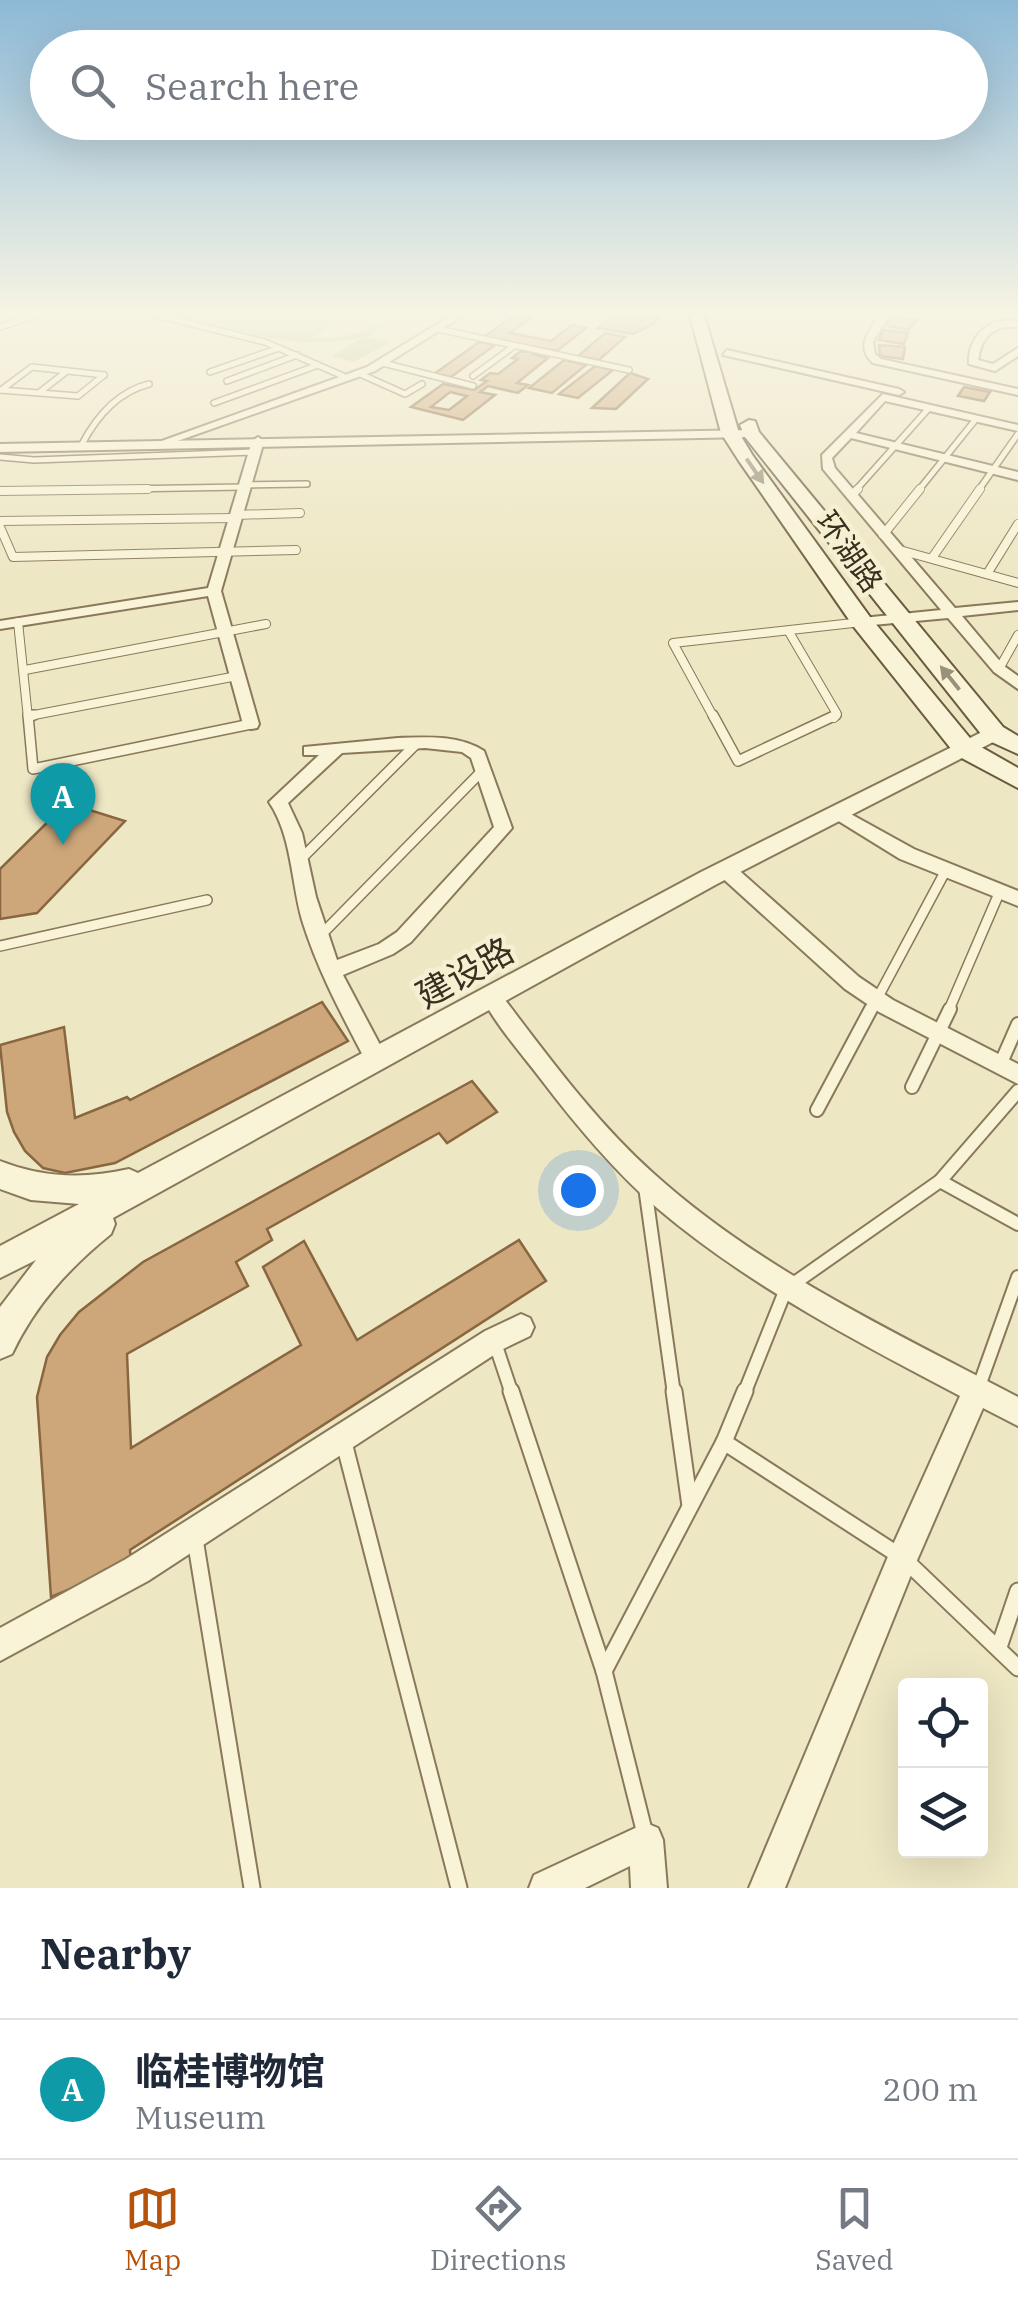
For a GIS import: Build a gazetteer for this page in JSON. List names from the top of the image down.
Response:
{
  "streets": {
    "main road": ["环湖路"],
    "street": ["建设路"]
  },
  "crossings": [
    ["环湖路", "建设路"]
  ],
  "page": {
    "search": "Search here",
    "pins": "A",
    "heading": "Nearby",
    "list": [
      {
        "mark": "A",
        "name": "临桂博物馆",
        "note": "Museum",
        "value": "200 m"
      }
    ],
    "nav": ["Map", "Directions", "Saved"]
  }
}
